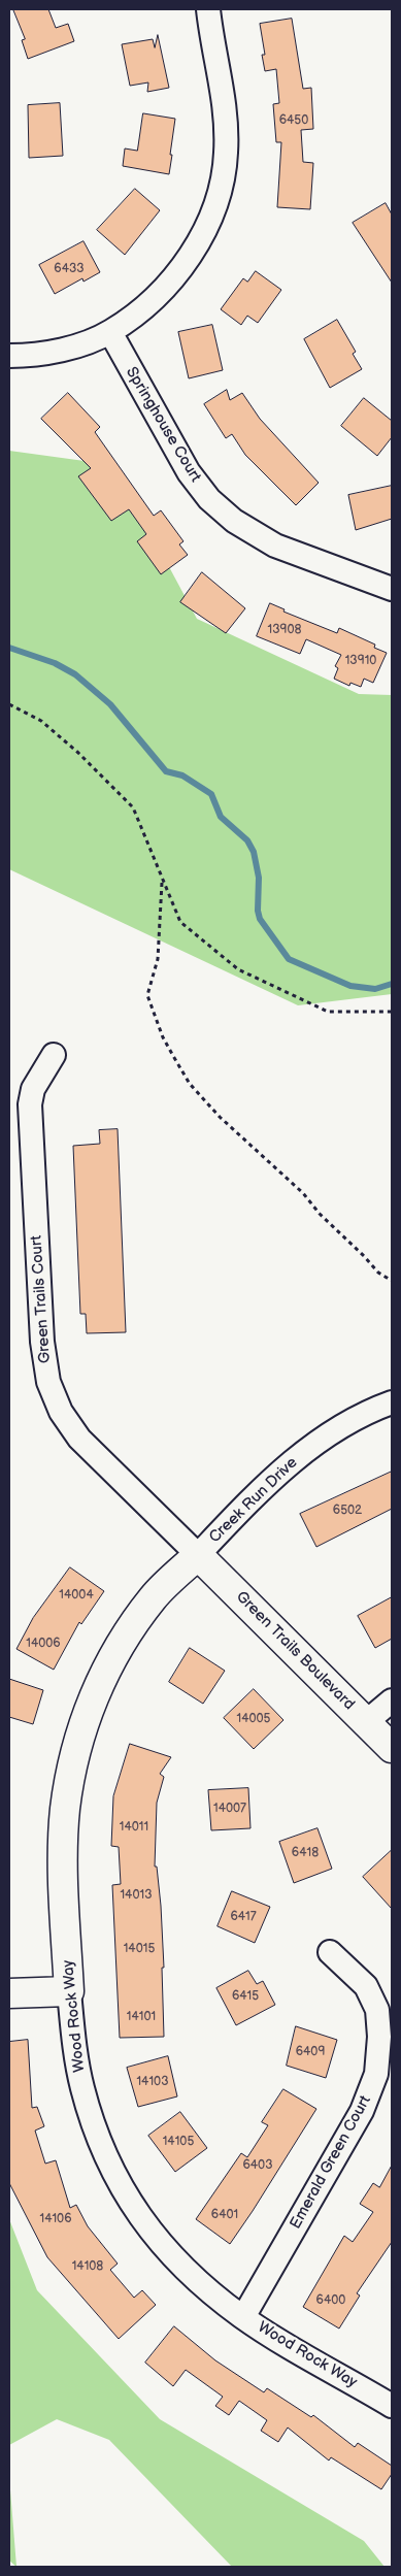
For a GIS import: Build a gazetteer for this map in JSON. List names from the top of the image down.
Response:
{
  "streets": {
    "street": [
      "Springhouse Court",
      "Green Trails Court",
      "Creek Run Drive",
      "Green Trails Boulevard",
      "Wood Rock Way",
      "Emerald Green Court"
    ]
  },
  "crossings": [
    ["Green Trails Court", "Creek Run Drive"],
    ["Green Trails Court", "Green Trails Boulevard"],
    ["Green Trails Court", "Wood Rock Way"],
    ["Creek Run Drive", "Green Trails Boulevard"],
    ["Creek Run Drive", "Wood Rock Way"],
    ["Green Trails Boulevard", "Wood Rock Way"],
    ["Wood Rock Way", "Emerald Green Court"]
  ],
  "house_numbers": [
    "6450",
    "6433",
    "13908",
    "13910",
    "6502",
    "14004",
    "14006",
    "14005",
    "14007",
    "14011",
    "6418",
    "14013",
    "6417",
    "14015",
    "6415",
    "14101",
    "6409",
    "14103",
    "14105",
    "6403",
    "6401",
    "14106",
    "14108",
    "6400"
  ]
}
